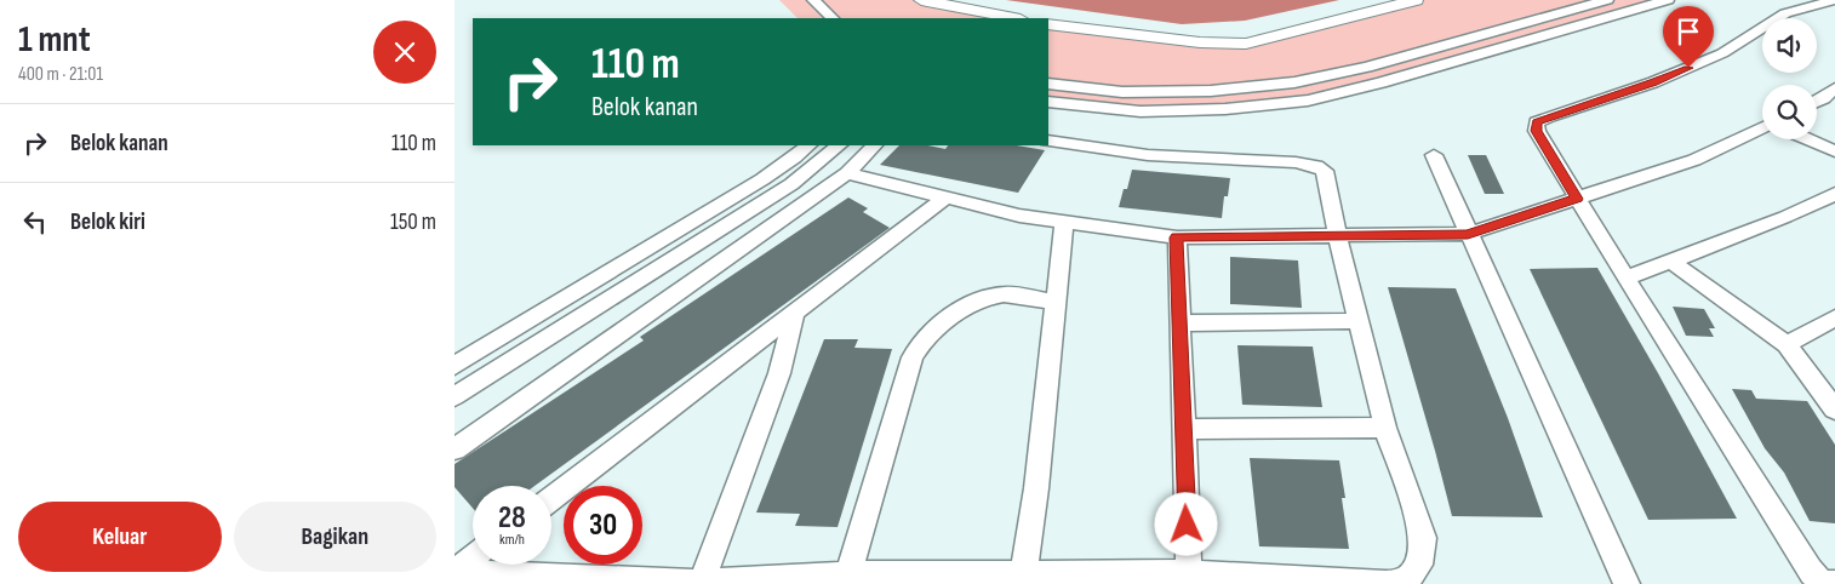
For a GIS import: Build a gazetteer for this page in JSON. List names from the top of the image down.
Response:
{
  "page": {
    "heading": ["1 mnt", "400 m · 21:01"],
    "turn": ["110 m", "Belok kanan"],
    "list": [
      {
        "name": "Belok kanan",
        "value": "110 m"
      },
      {
        "name": "Belok kiri",
        "value": "150 m"
      }
    ],
    "speed": "28 km/h",
    "limit": "30",
    "buttons": ["Keluar", "Bagikan"]
  }
}
